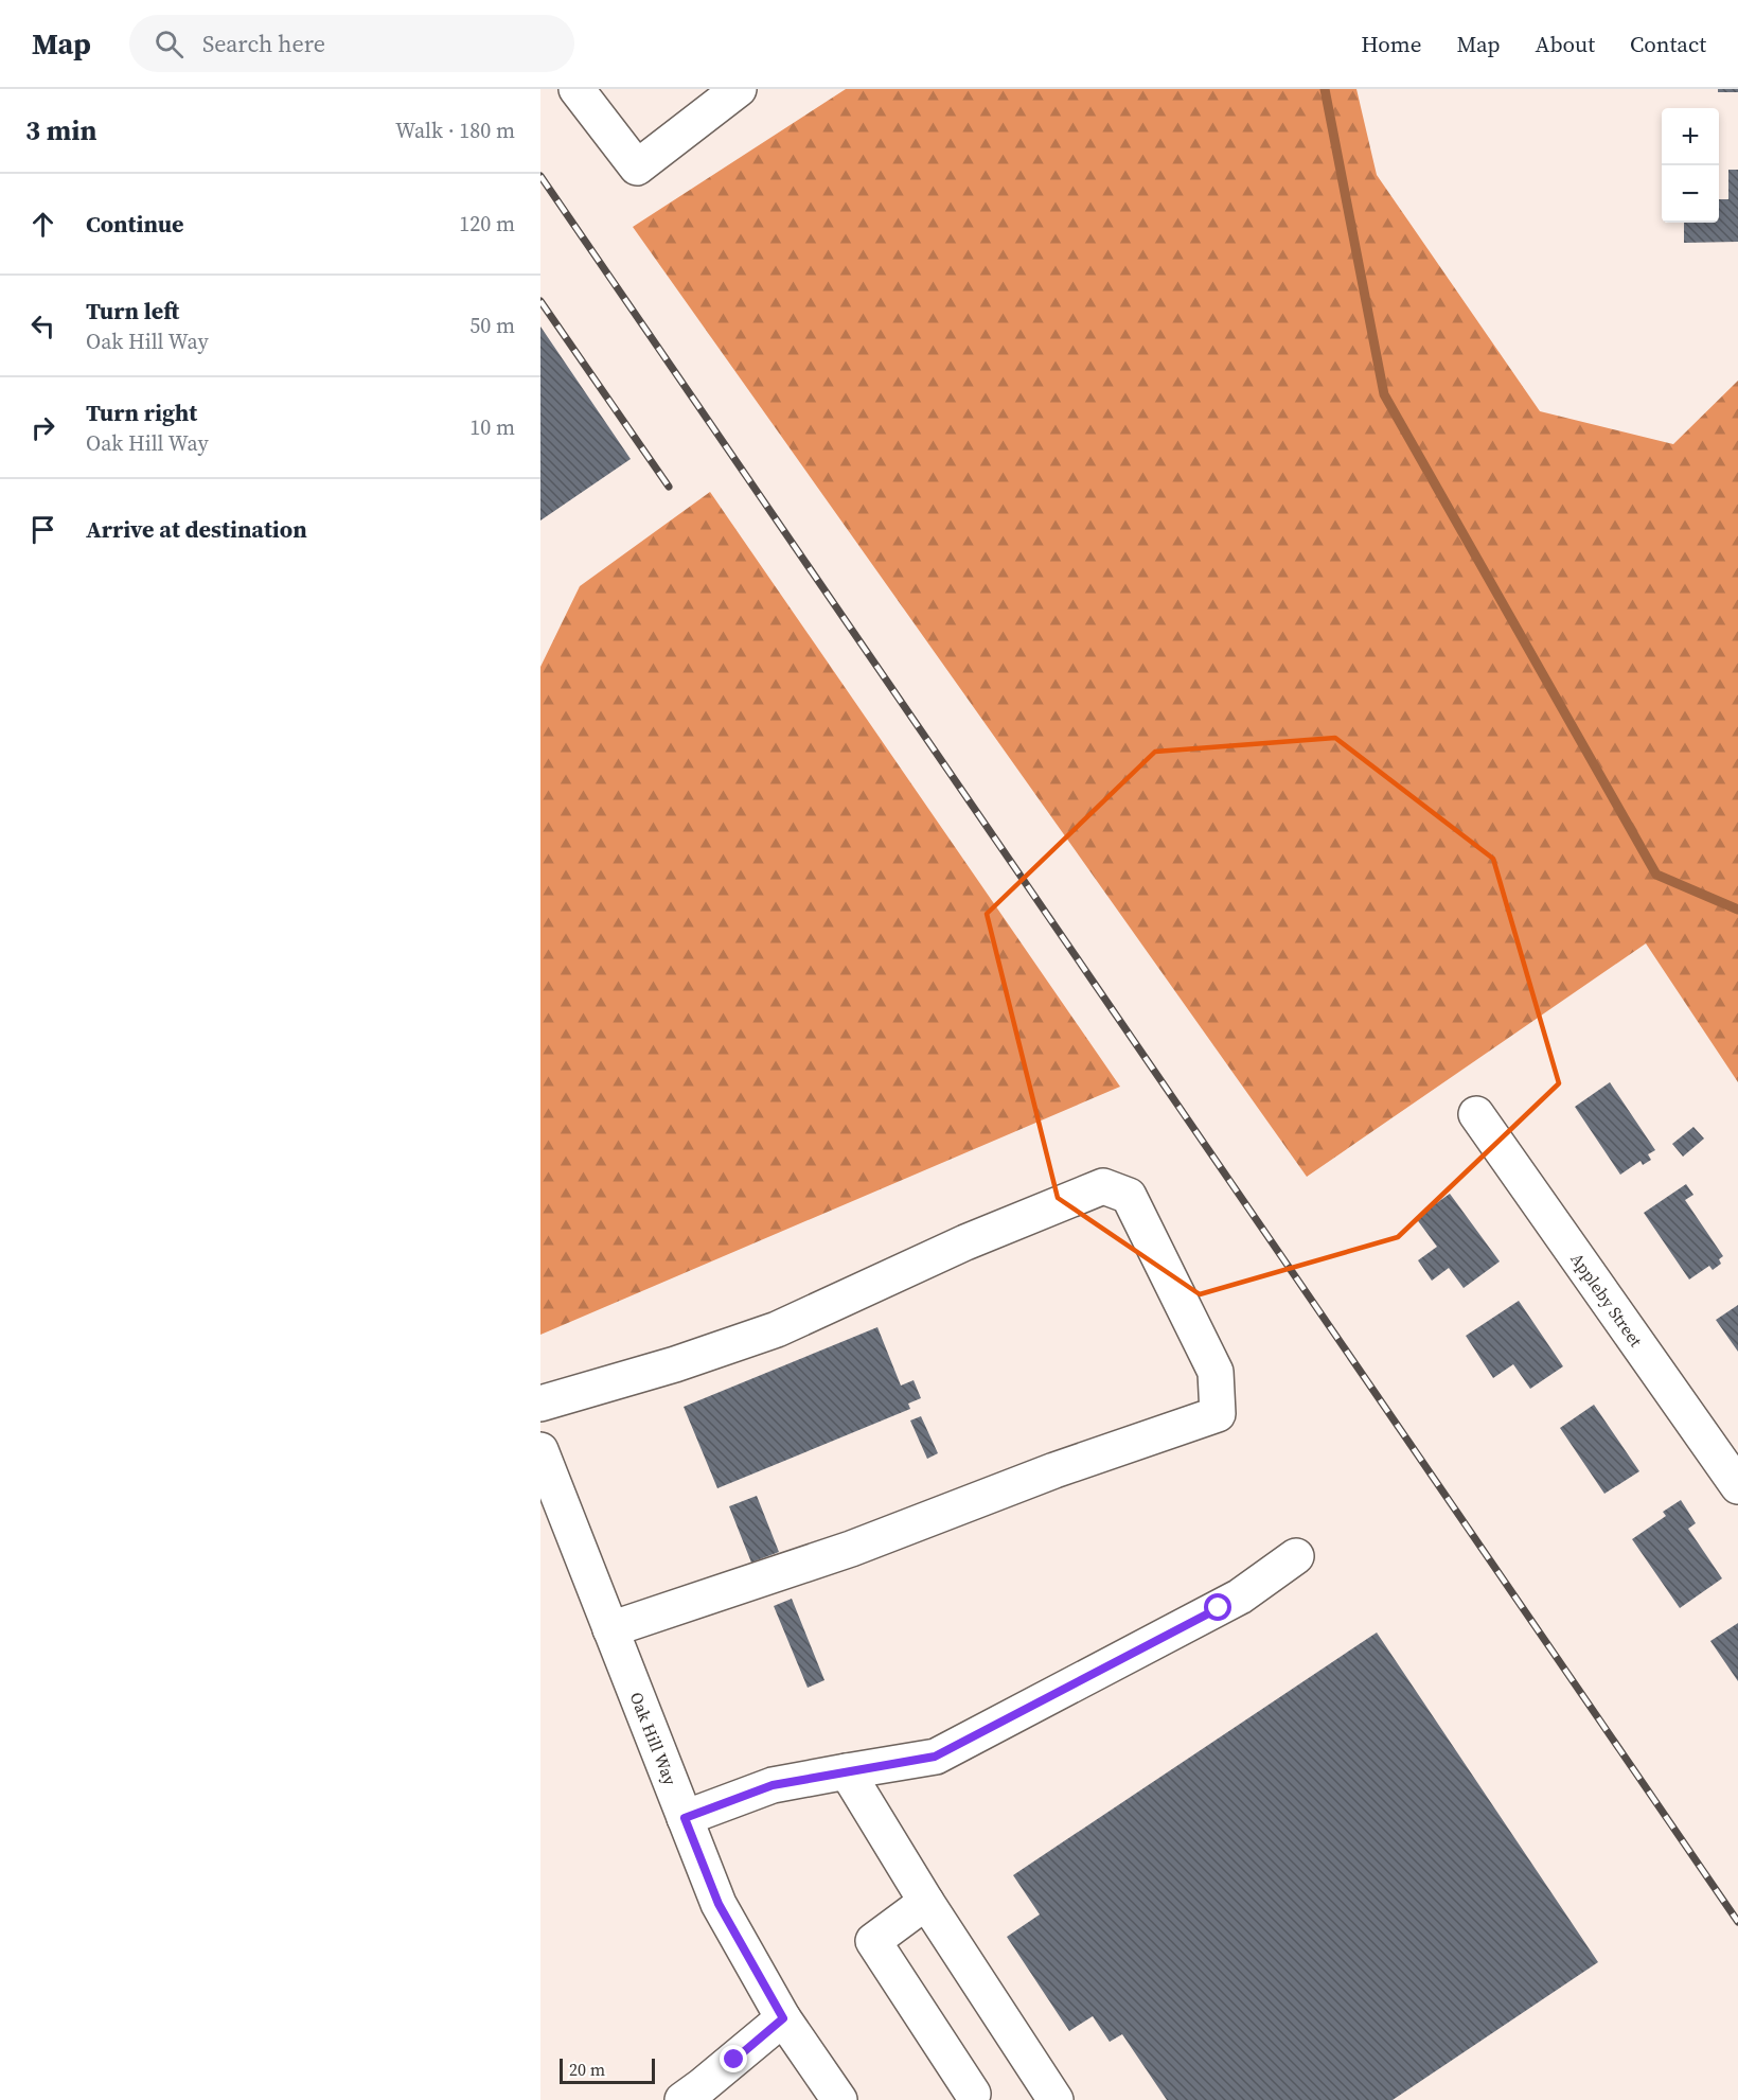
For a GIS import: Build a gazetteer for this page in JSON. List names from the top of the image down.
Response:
{
  "streets": {
    "street": ["Appleby Street", "Oak Hill Way"]
  },
  "scale_bar": "20 m",
  "page": {
    "header": "Map",
    "search": "Search here",
    "nav": [
      "Home",
      "Map",
      "About",
      "Contact"
    ],
    "heading": ["3 min", "Walk · 180 m"],
    "map_buttons": ["+", "−"],
    "list": [
      ["Continue", "120 m"],
      ["Turn left", "Oak Hill Way", "50 m"],
      ["Turn right", "Oak Hill Way", "10 m"],
      "Arrive at destination"
    ],
    "scale": "20 m"
  }
}
